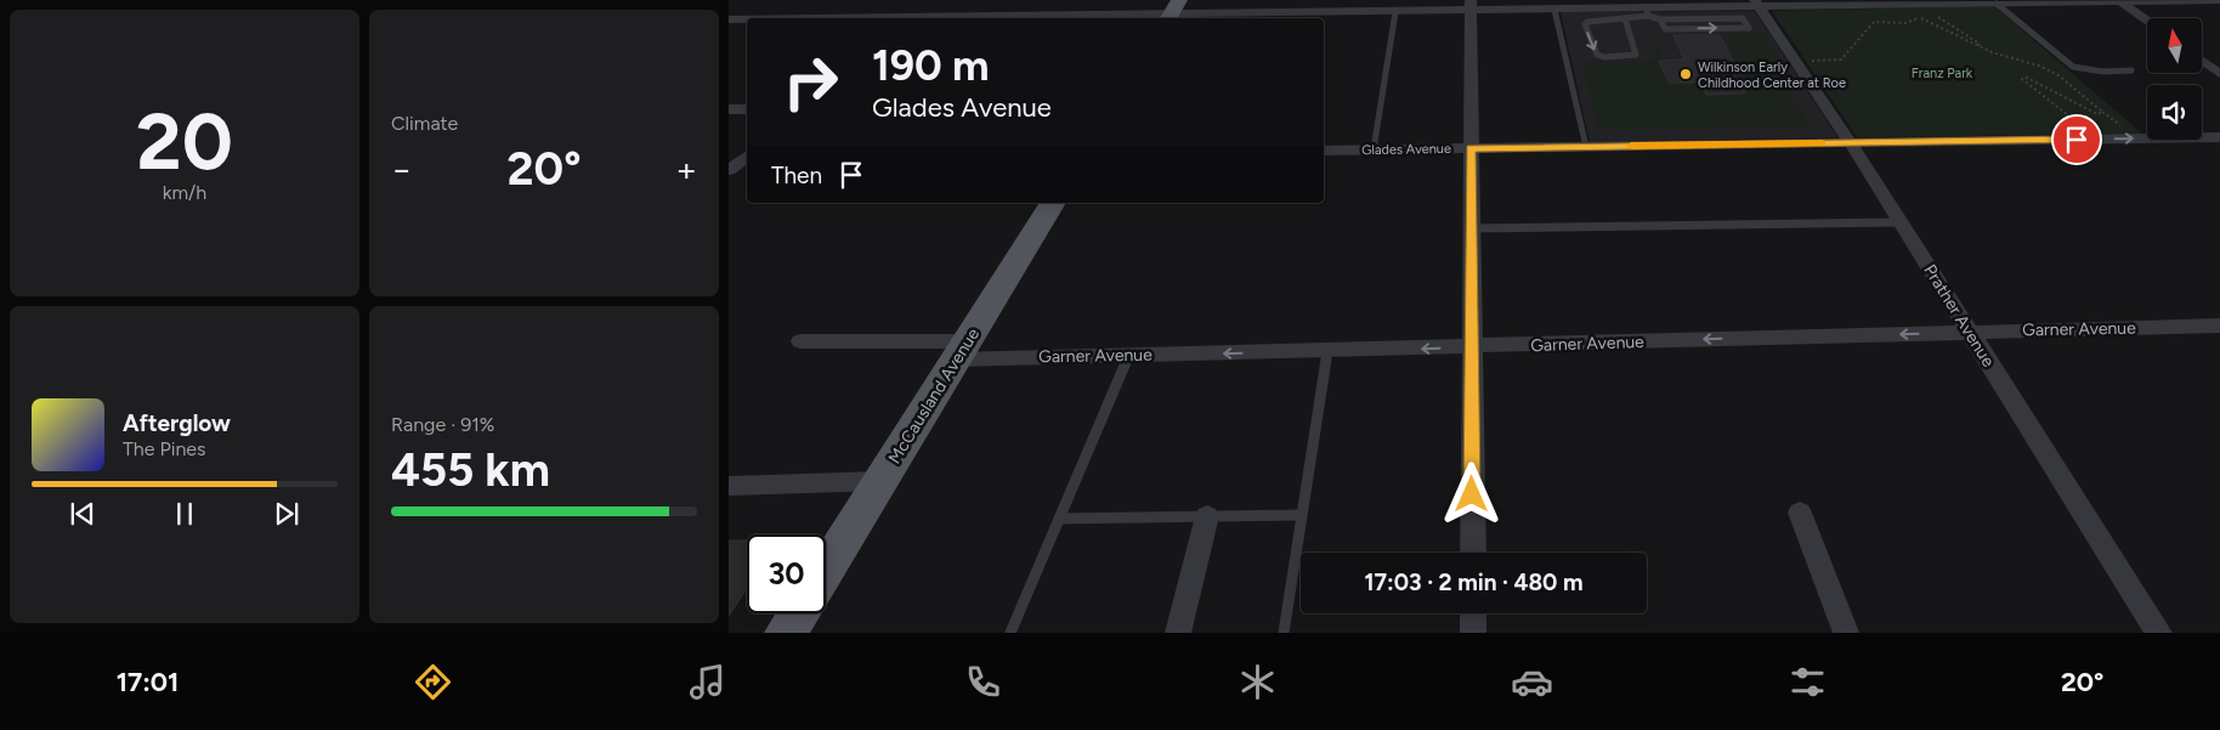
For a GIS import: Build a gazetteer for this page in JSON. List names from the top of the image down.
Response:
{
  "streets": {
    "main road": ["McCausland Avenue"],
    "street": ["Glades Avenue", "Prather Avenue", "Garner Avenue"]
  },
  "crossings": [
    ["Glades Avenue", "Prather Avenue"],
    ["Prather Avenue", "Garner Avenue"],
    ["Garner Avenue", "McCausland Avenue"]
  ],
  "one_way": ["Garner Avenue"],
  "parks": ["Franz Park"],
  "places": ["Wilkinson Early Childhood Center at Roe"],
  "north": "top",
  "page": {
    "tile": [
      ["20", "km/h"],
      "Climate",
      ["Range · 91%", "455 km"]
    ],
    "turn": ["190 m", "Glades Avenue"],
    "heat": ["−", "20°", "+"],
    "then": "Then",
    "song": ["Afterglow", "The Pines"],
    "limit": "30",
    "trip": "17:03 · 2 min · 480 m",
    "tabs": ["17:01", "20°"]
  }
}
